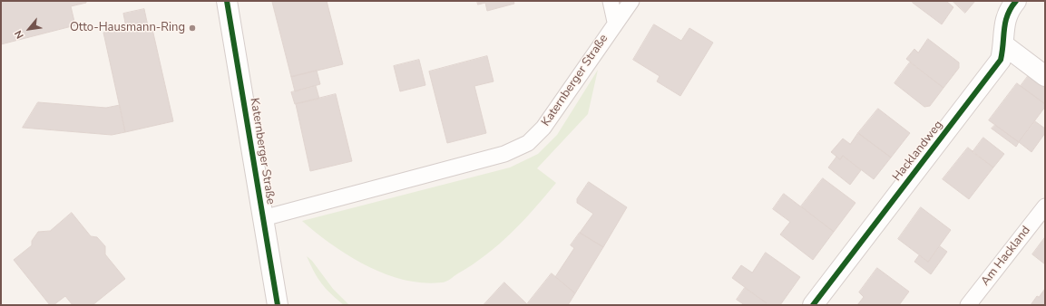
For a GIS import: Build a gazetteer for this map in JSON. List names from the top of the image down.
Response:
{
  "streets": {
    "street": ["Katernberger Straße", "Hacklandweg"],
    "lane": ["Am Hackland"]
  },
  "places": ["Otto-Hausmann-Ring"],
  "north": "bottom left"
}
